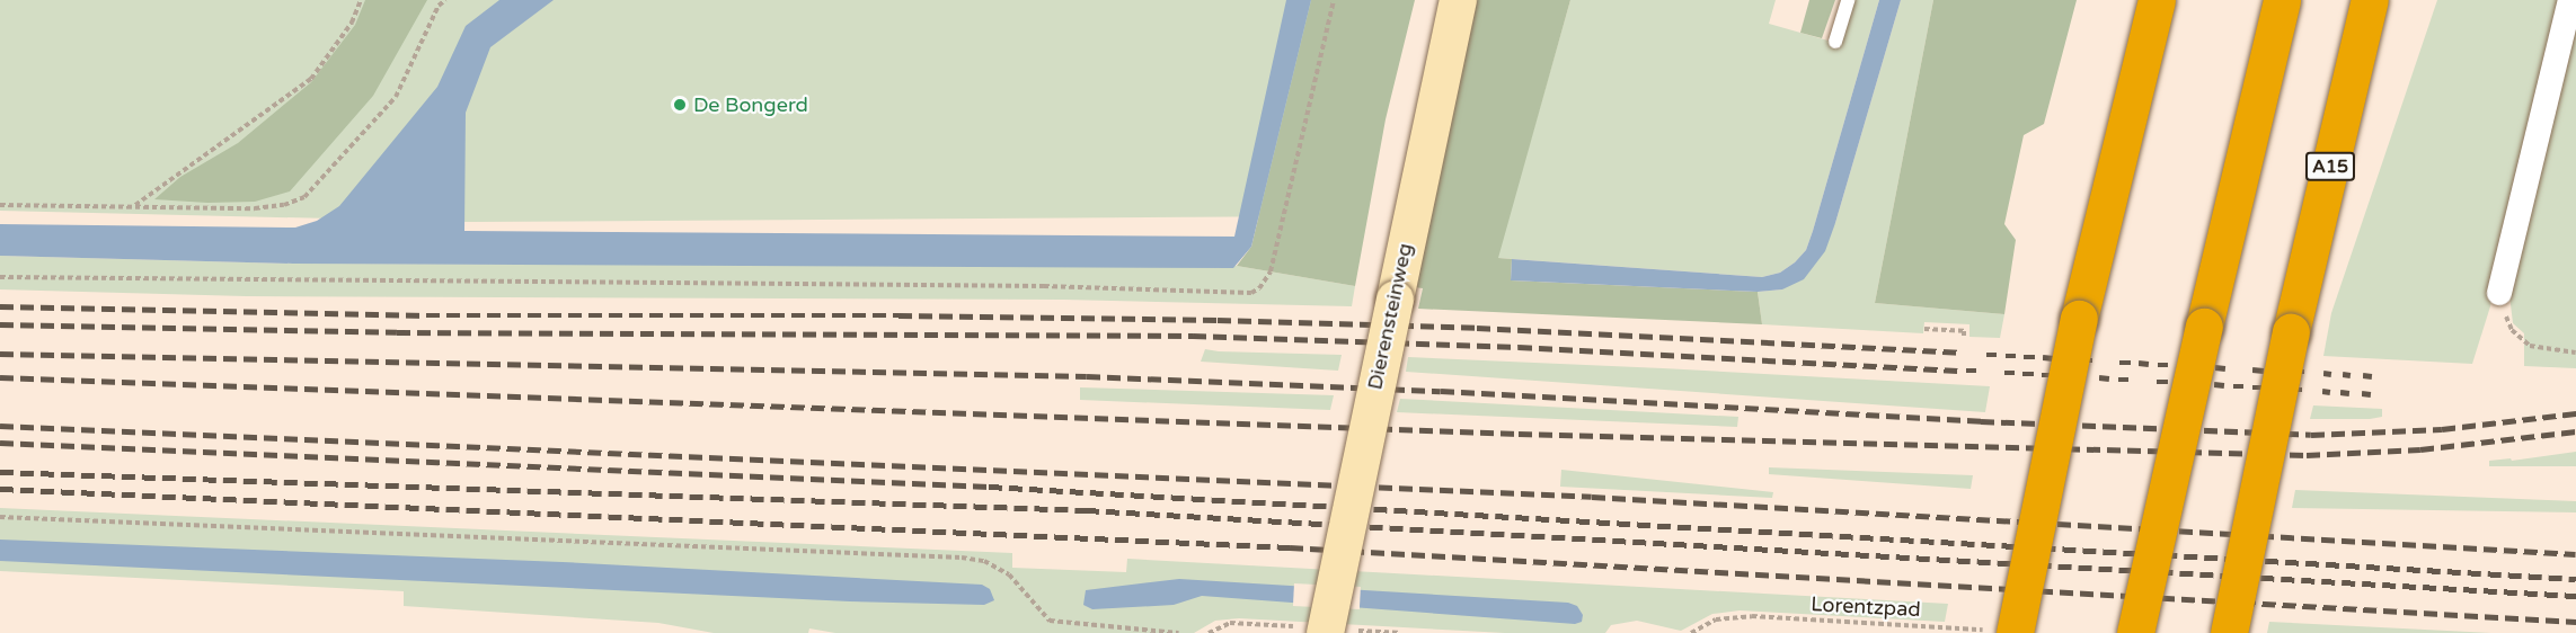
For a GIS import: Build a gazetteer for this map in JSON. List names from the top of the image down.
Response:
{
  "streets": {
    "highway": ["A15"],
    "main road": ["Dierensteinweg"],
    "path": ["Lorentzpad"]
  },
  "places": ["De Bongerd"]
}
